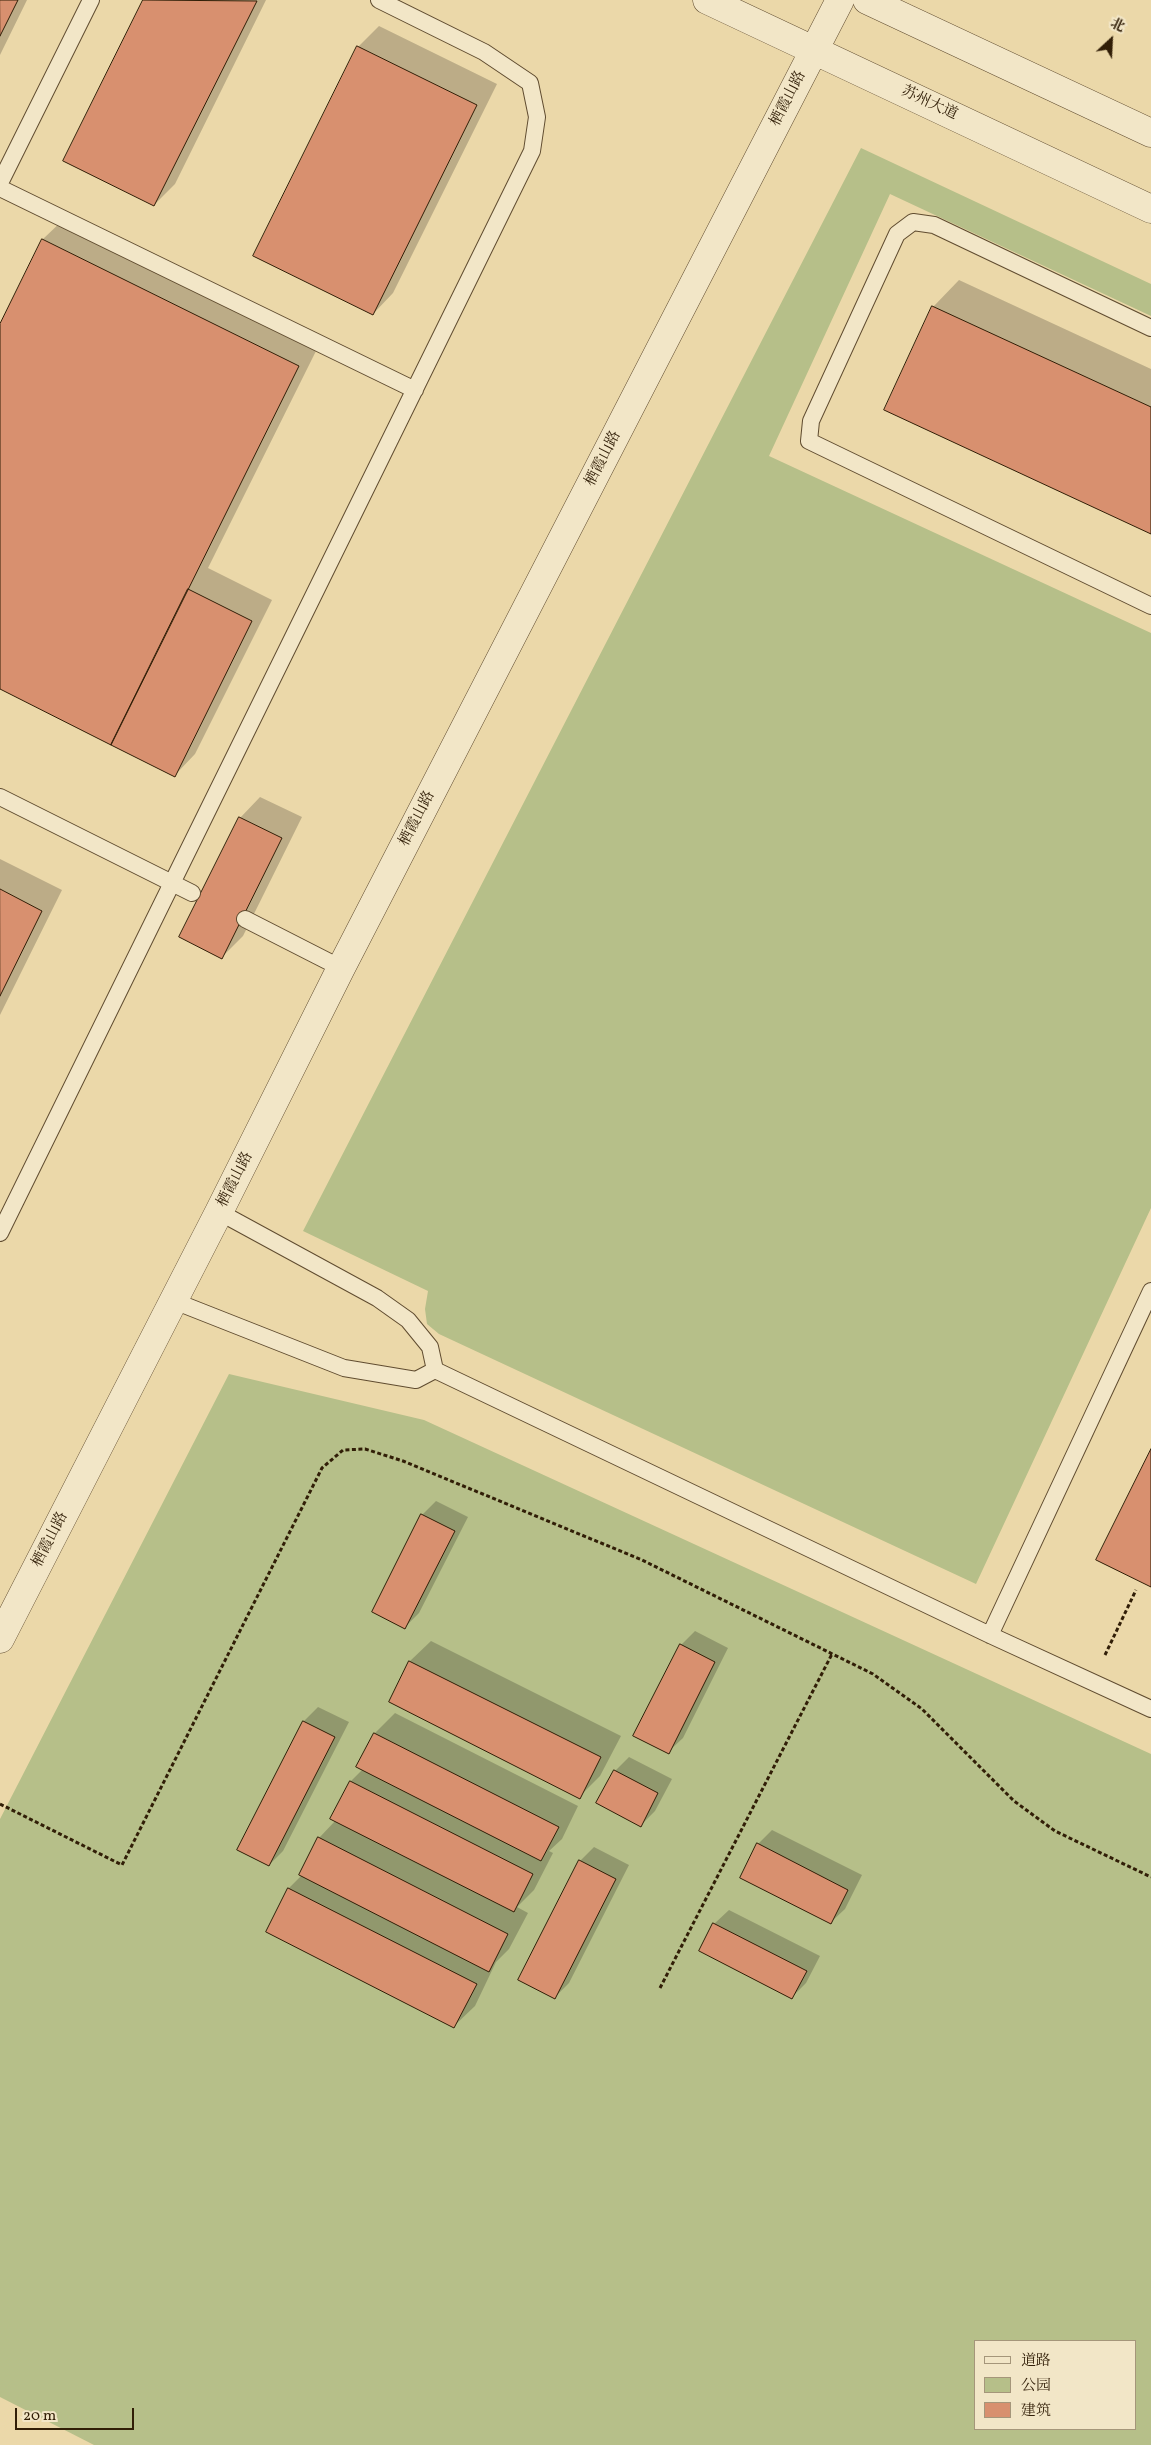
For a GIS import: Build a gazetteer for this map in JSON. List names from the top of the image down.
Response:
{
  "streets": {
    "street": ["栖霞山路", "苏州大道"]
  },
  "crossings": [
    ["栖霞山路", "苏州大道"]
  ],
  "legend": ["道路", "公园", "建筑"],
  "scale_bar": "20 m",
  "north": "top right"
}
